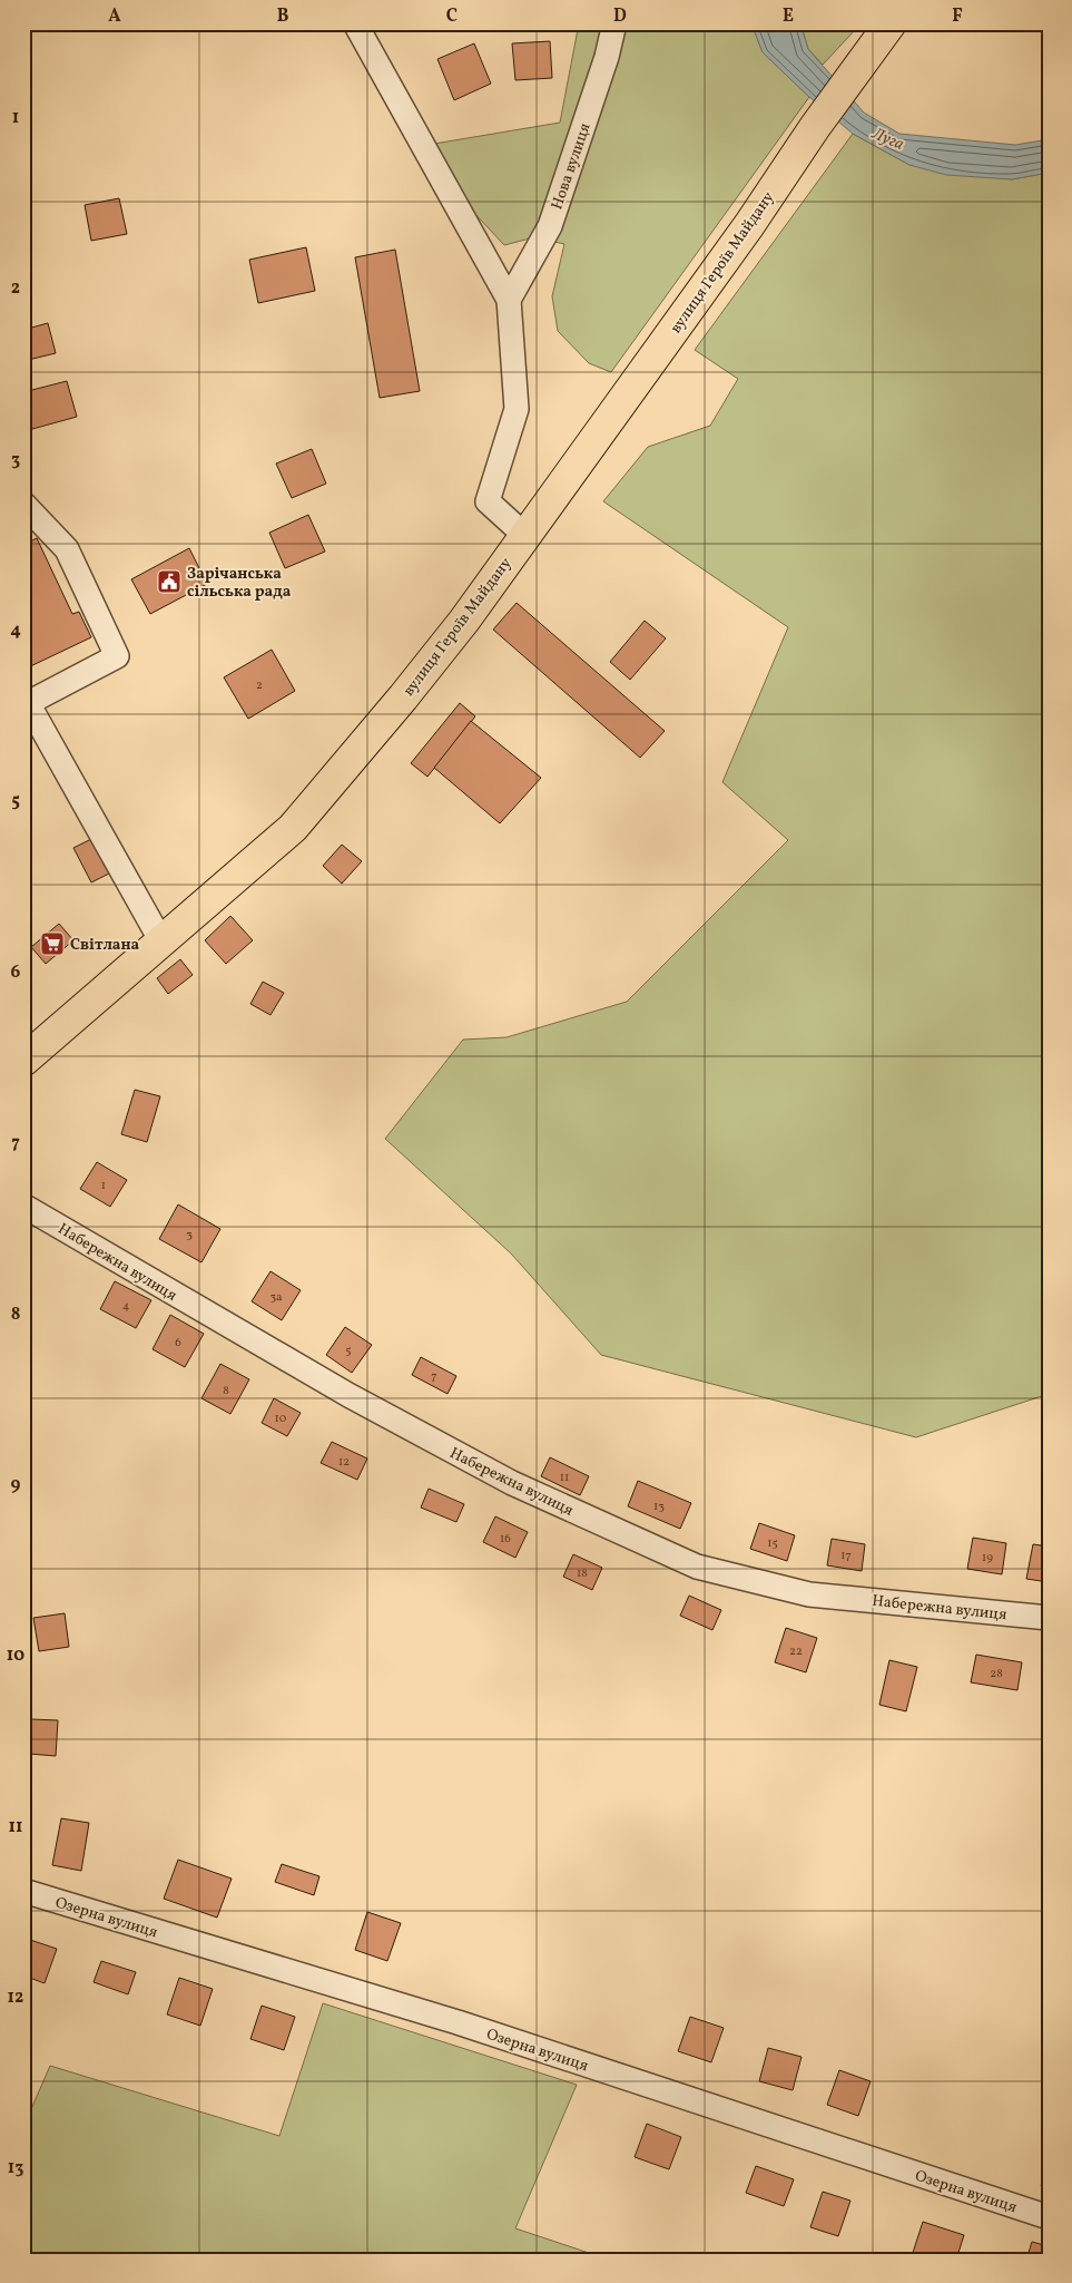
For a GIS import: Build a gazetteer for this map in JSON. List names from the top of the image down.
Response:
{
  "streets": {
    "main road": ["вулиця Героїв Майдану"],
    "street": ["Нова вулиця", "Набережна вулиця", "Озерна вулиця"]
  },
  "water": ["Луга"],
  "places": {
    "public building": ["Зарічанська сільська рада"],
    "supermarket": ["Світлана"]
  },
  "house_numbers": [
    "2",
    "1",
    "3",
    "3а",
    "4",
    "6",
    "5",
    "7",
    "8",
    "10",
    "12",
    "11",
    "13",
    "16",
    "15",
    "17",
    "19",
    "18",
    "22",
    "28"
  ],
  "grid": {
    "columns": [
      "A",
      "B",
      "C",
      "D",
      "E",
      "F"
    ],
    "rows": [
      "1",
      "2",
      "3",
      "4",
      "5",
      "6",
      "7",
      "8",
      "9",
      "10",
      "11",
      "12",
      "13"
    ]
  }
}
